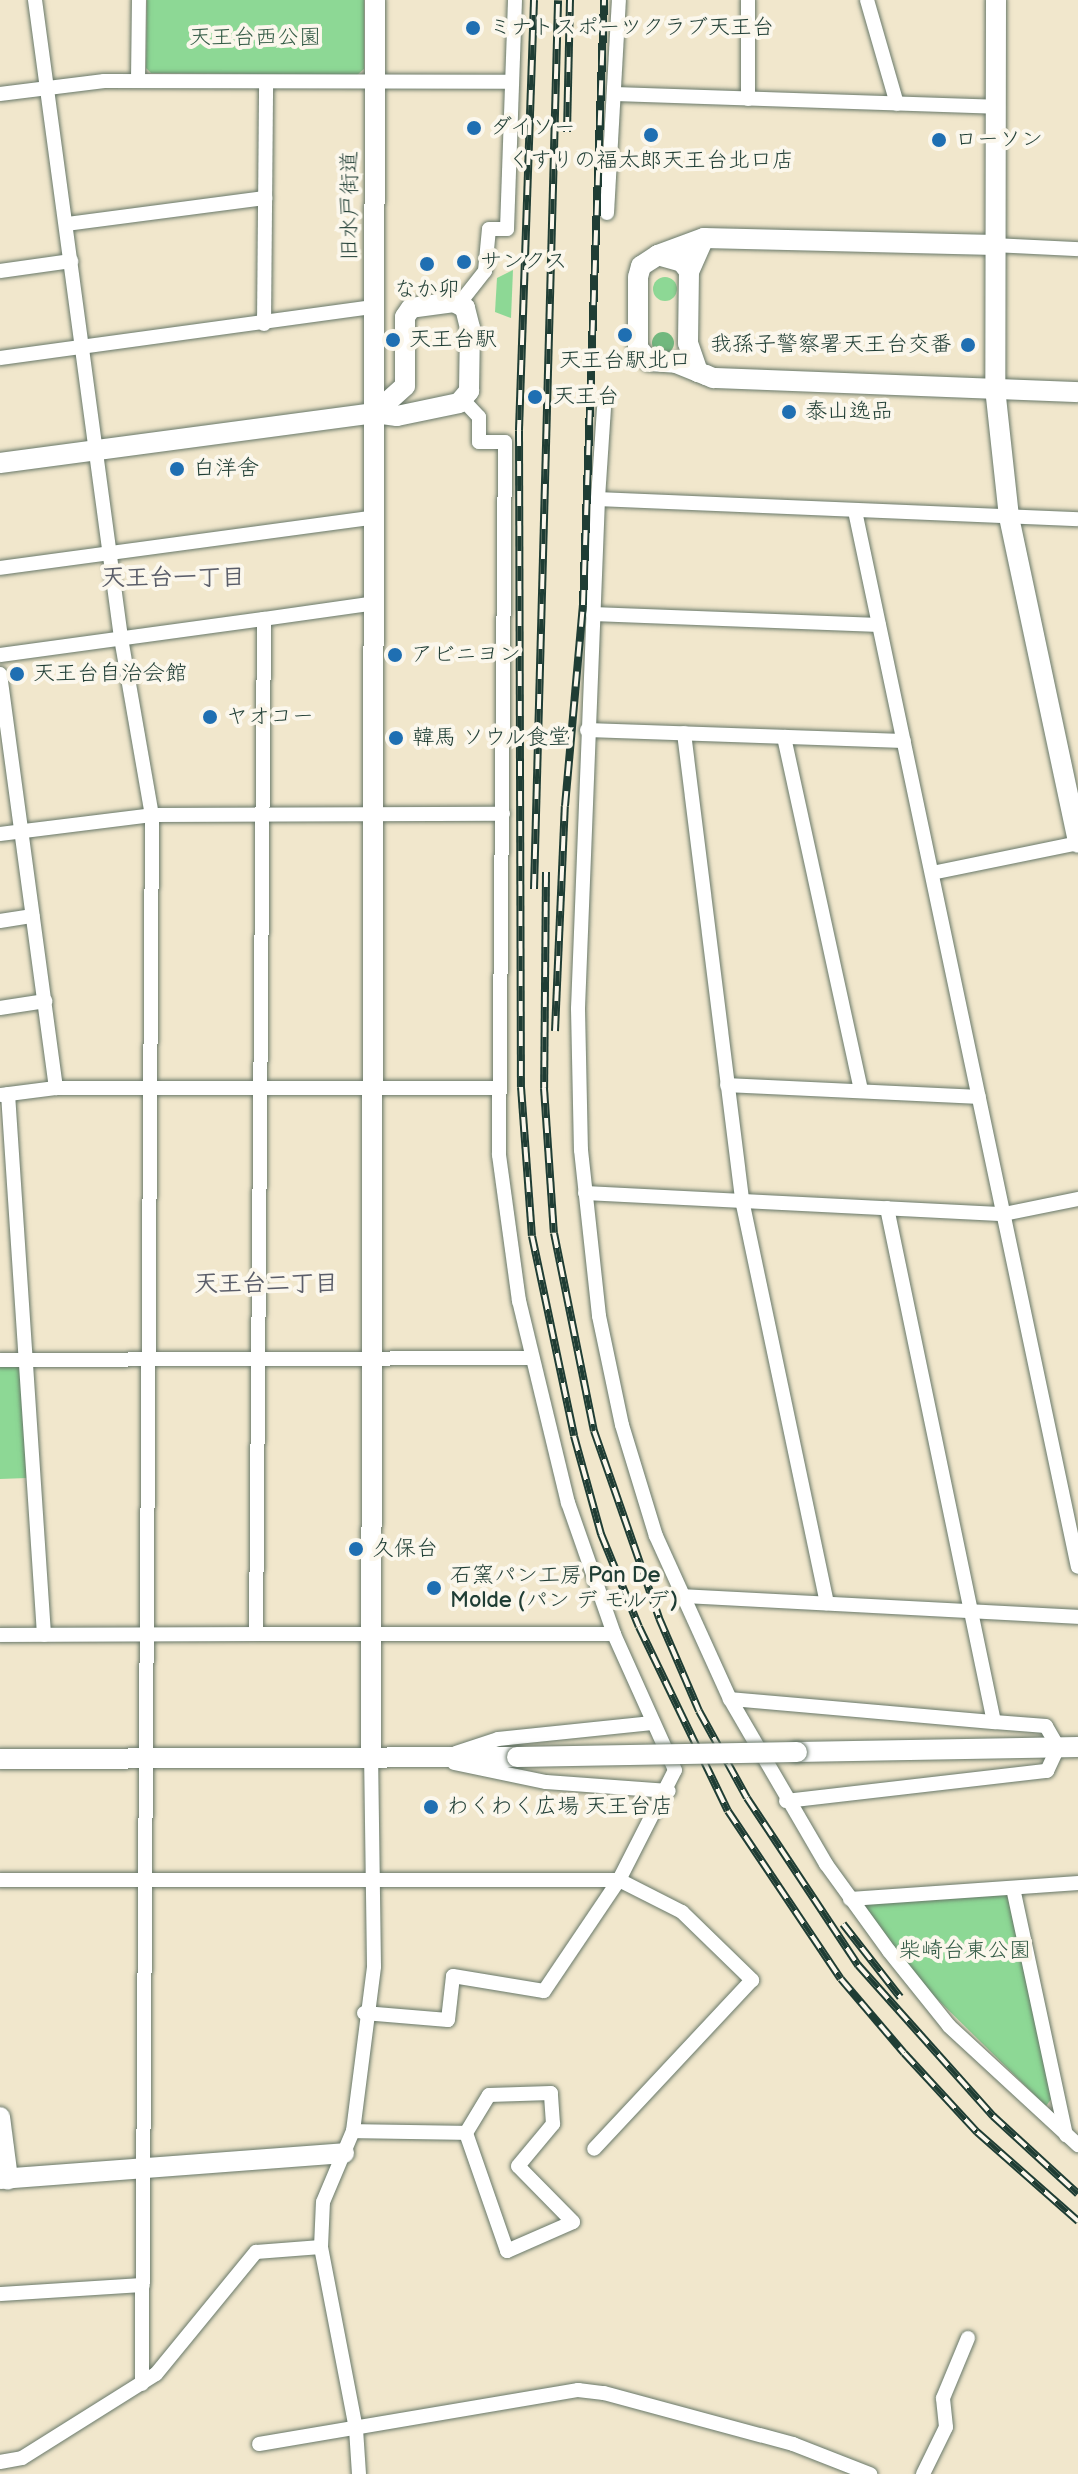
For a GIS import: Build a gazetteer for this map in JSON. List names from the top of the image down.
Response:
{
  "streets": {
    "street": ["旧水戸街道"]
  },
  "districts": ["天王台一丁目", "天王台二丁目"],
  "parks": ["天王台西公園", "柴崎台東公園"],
  "places": [
    "ミナトスポーツクラブ天王台",
    "ダイソー",
    "くすりの福太郎天王台北口店",
    "ローソン",
    "サンクス",
    "なか卯",
    "天王台駅北口",
    "天王台駅",
    "我孫子警察署天王台交番",
    "天王台",
    "泰山逸品",
    "白洋舍",
    "アビニヨン",
    "天王台自治会館",
    "ヤオコー",
    "韓馬 ソウル食堂",
    "久保台",
    "石窯パン工房 Pan De Molde (パン デ モルデ)",
    "わくわく広場 天王台店"
  ]
}
